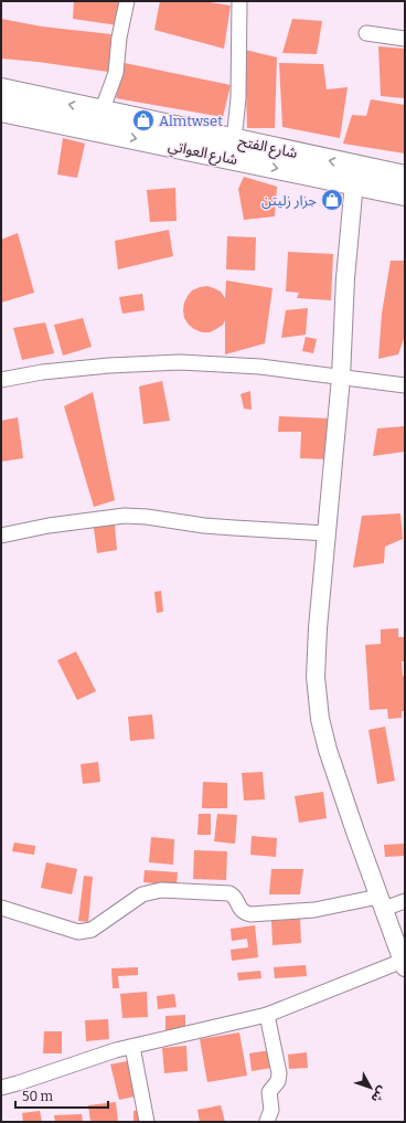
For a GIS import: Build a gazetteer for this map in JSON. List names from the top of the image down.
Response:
{
  "streets": {
    "main road": ["شارع الفتح", "شارع العواتي"]
  },
  "crossings": [
    ["شارع الفتح", "شارع العواتي"]
  ],
  "one_way": ["شارع الفتح", "شارع العواتي"],
  "places": {
    "shop": ["Almtwset", "جزار زليتن"]
  },
  "scale_bar": "50 m",
  "north": "bottom right"
}
